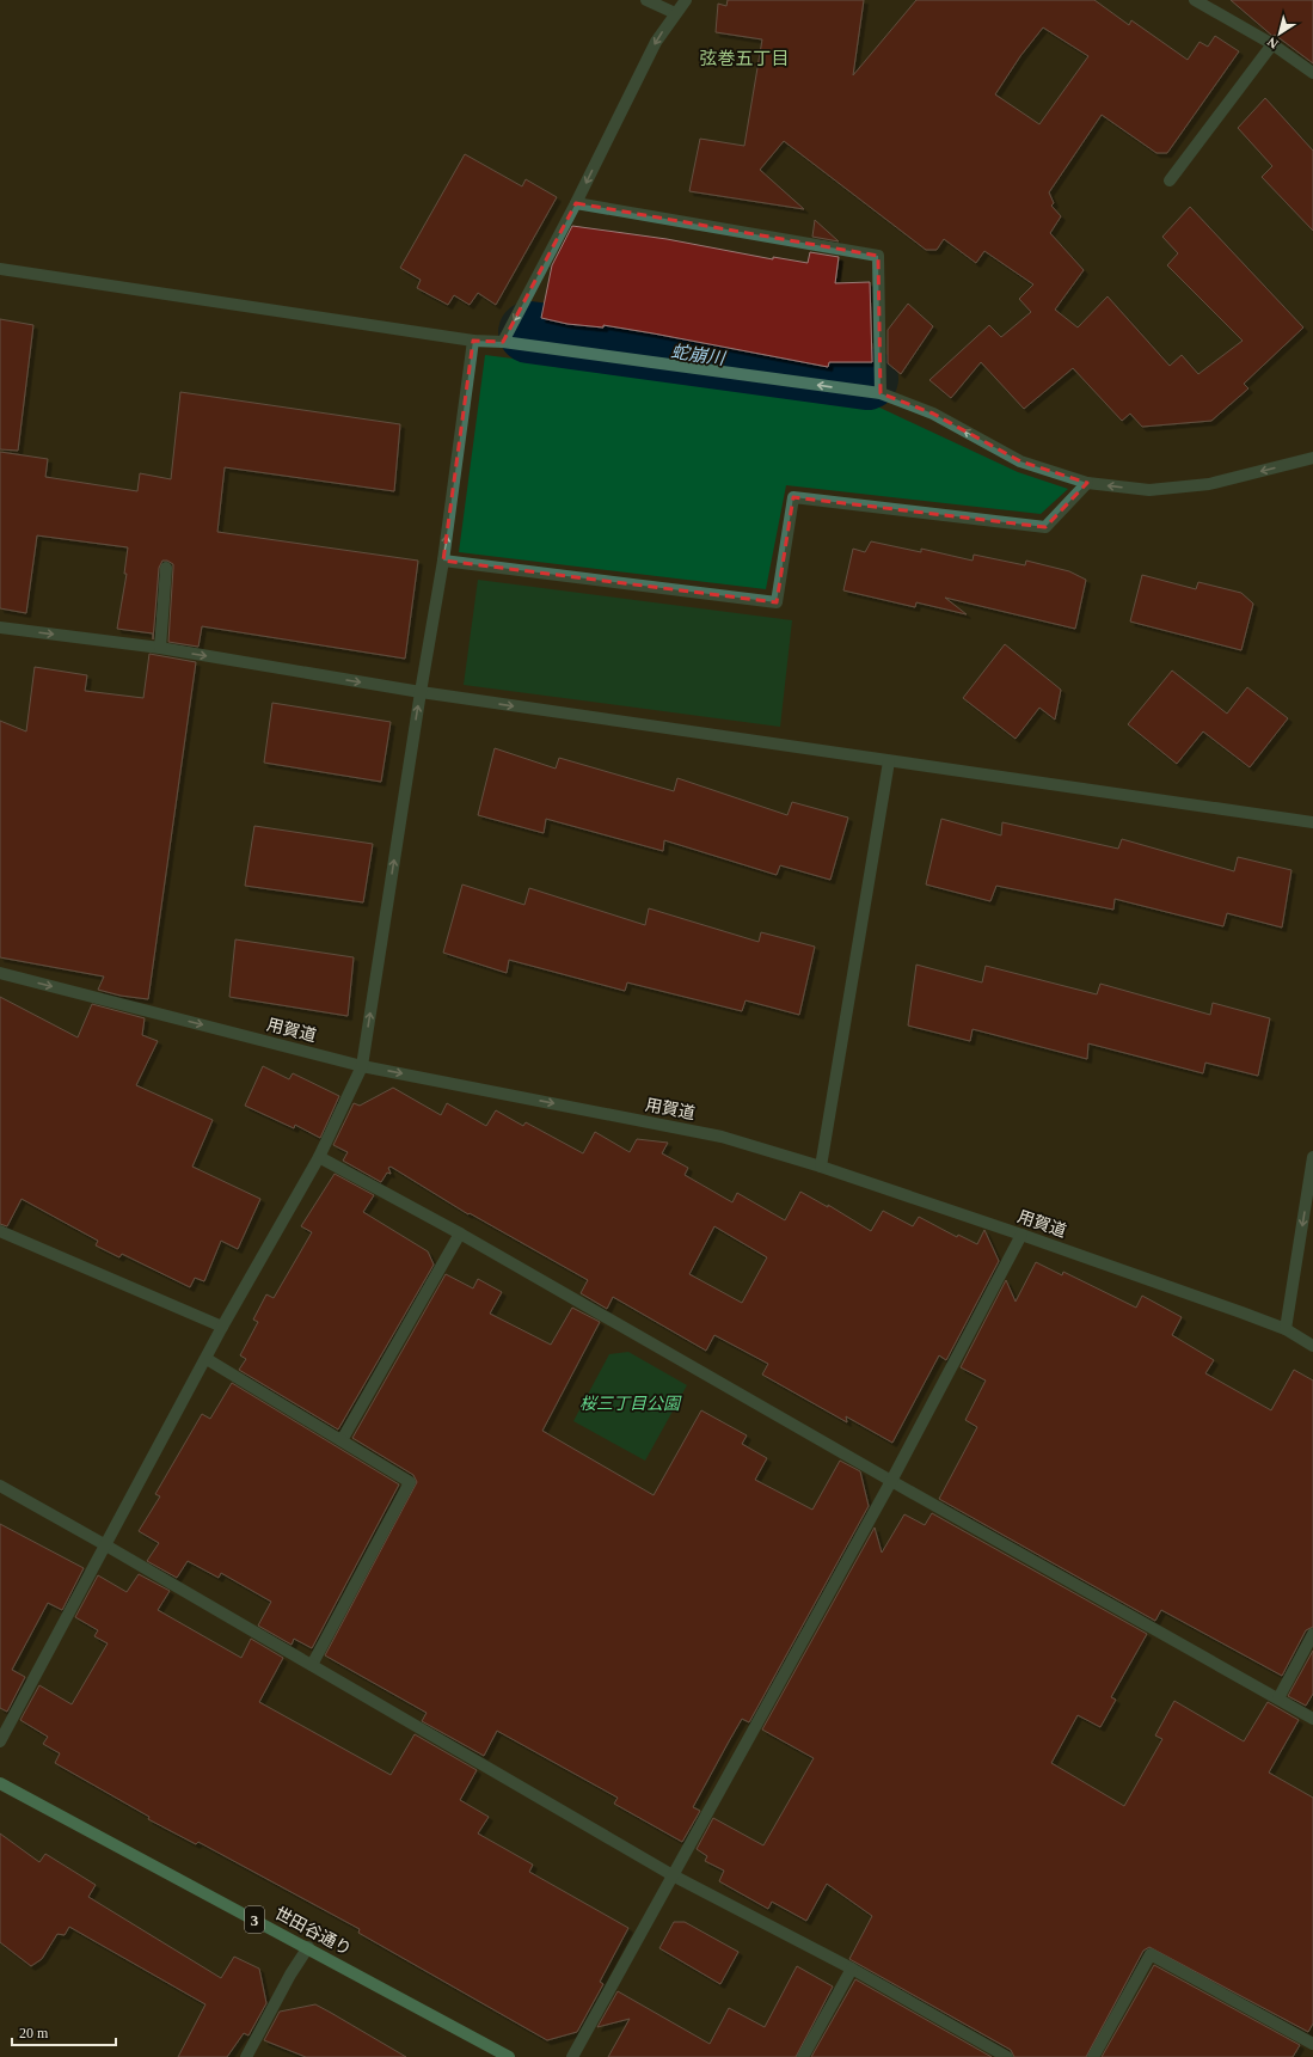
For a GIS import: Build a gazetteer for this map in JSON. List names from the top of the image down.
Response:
{
  "streets": {
    "main road": ["3", "世田谷通り"],
    "street": ["用賀道"]
  },
  "one_way": ["用賀道"],
  "districts": ["弦巻五丁目"],
  "water": ["蛇崩川"],
  "parks": ["桜三丁目公園"],
  "scale_bar": "20 m",
  "north": "bottom left"
}
